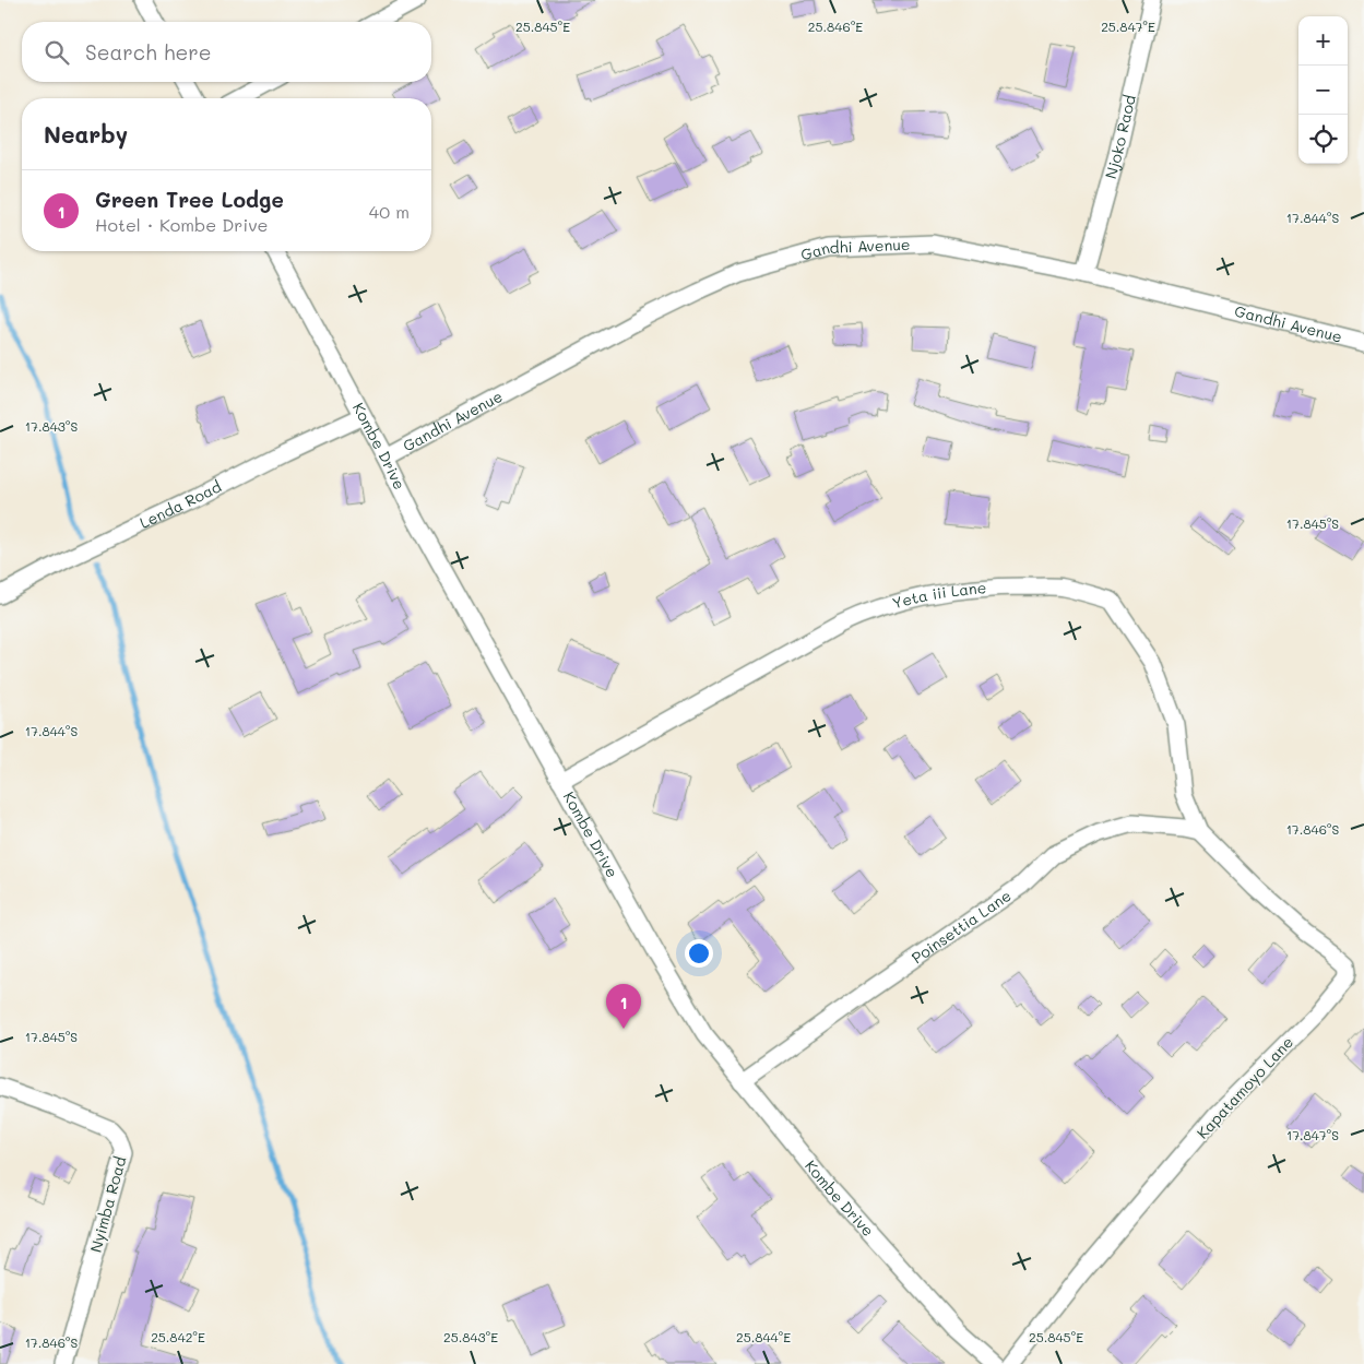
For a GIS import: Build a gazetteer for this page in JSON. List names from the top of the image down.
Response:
{
  "streets": {
    "street": [
      "Njoko Raod",
      "Gandhi Avenue",
      "Kombe Drive",
      "Lenda Road",
      "Yeta iii Lane",
      "Poinsettia Lane",
      "Kapatamoyo Lane",
      "Nyimba Road"
    ]
  },
  "crossings": [
    ["Njoko Raod", "Gandhi Avenue"],
    ["Gandhi Avenue", "Kombe Drive"],
    ["Kombe Drive", "Lenda Road"],
    ["Kombe Drive", "Yeta iii Lane"],
    ["Kombe Drive", "Poinsettia Lane"],
    ["Yeta iii Lane", "Poinsettia Lane"],
    ["Yeta iii Lane", "Kapatamoyo Lane"],
    ["Poinsettia Lane", "Kapatamoyo Lane"]
  ],
  "page": {
    "map_buttons": ["+", "−"],
    "search": "Search here",
    "heading": "Nearby",
    "list": [
      {
        "mark": "1",
        "name": "Green Tree Lodge",
        "note": "Hotel · Kombe Drive",
        "value": "40 m"
      }
    ],
    "pins": "1"
  },
  "coordinates": [
    "25.845°E",
    "25.846°E",
    "25.847°E",
    "17.844°S",
    "17.843°S",
    "17.845°S",
    "17.846°S",
    "17.847°S",
    "25.842°E",
    "25.843°E",
    "25.844°E"
  ]
}
